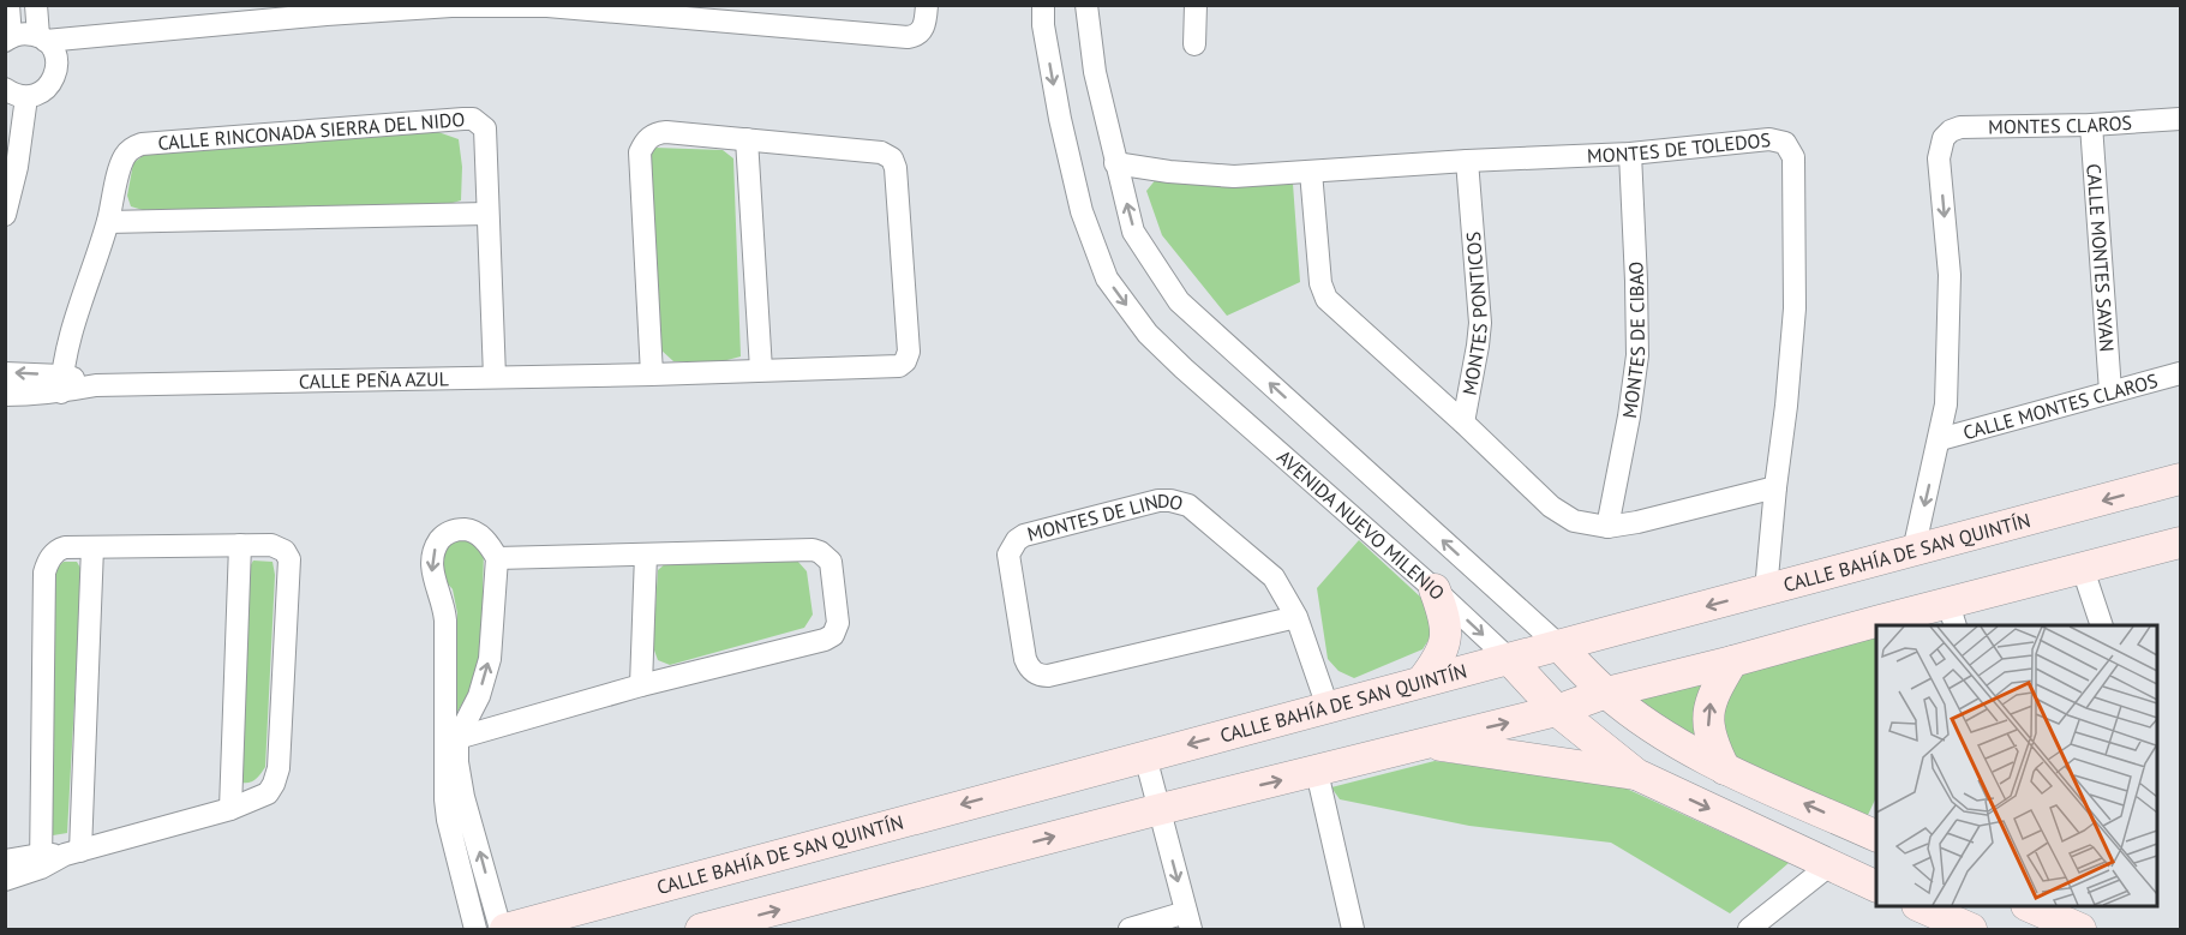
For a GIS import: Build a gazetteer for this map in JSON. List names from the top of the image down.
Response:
{
  "streets": {
    "street": [
      "MONTES CLAROS",
      "CALLE RINCONADA SIERRA DEL NIDO",
      "MONTES DE TOLEDOS",
      "CALLE MONTES SAYAN",
      "MONTES PONTICOS",
      "MONTES DE CIBAO",
      "CALLE PEÑA AZUL",
      "CALLE MONTES CLAROS",
      "MONTES DE LINDO",
      "AVENIDA NUEVO MILENIO",
      "CALLE BAHÍA DE SAN QUINTÍN"
    ]
  },
  "crossings": [
    ["MONTES CLAROS", "CALLE MONTES SAYAN"],
    ["MONTES CLAROS", "CALLE MONTES CLAROS"],
    ["CALLE RINCONADA SIERRA DEL NIDO", "CALLE PEÑA AZUL"],
    ["MONTES DE TOLEDOS", "MONTES PONTICOS"],
    ["MONTES DE TOLEDOS", "MONTES DE CIBAO"],
    ["MONTES DE TOLEDOS", "CALLE BAHÍA DE SAN QUINTÍN"],
    ["CALLE MONTES SAYAN", "CALLE MONTES CLAROS"],
    ["CALLE MONTES CLAROS", "CALLE BAHÍA DE SAN QUINTÍN"],
    ["MONTES DE LINDO", "CALLE BAHÍA DE SAN QUINTÍN"],
    ["AVENIDA NUEVO MILENIO", "CALLE BAHÍA DE SAN QUINTÍN"]
  ],
  "one_way": ["CALLE MONTES CLAROS"]
}
